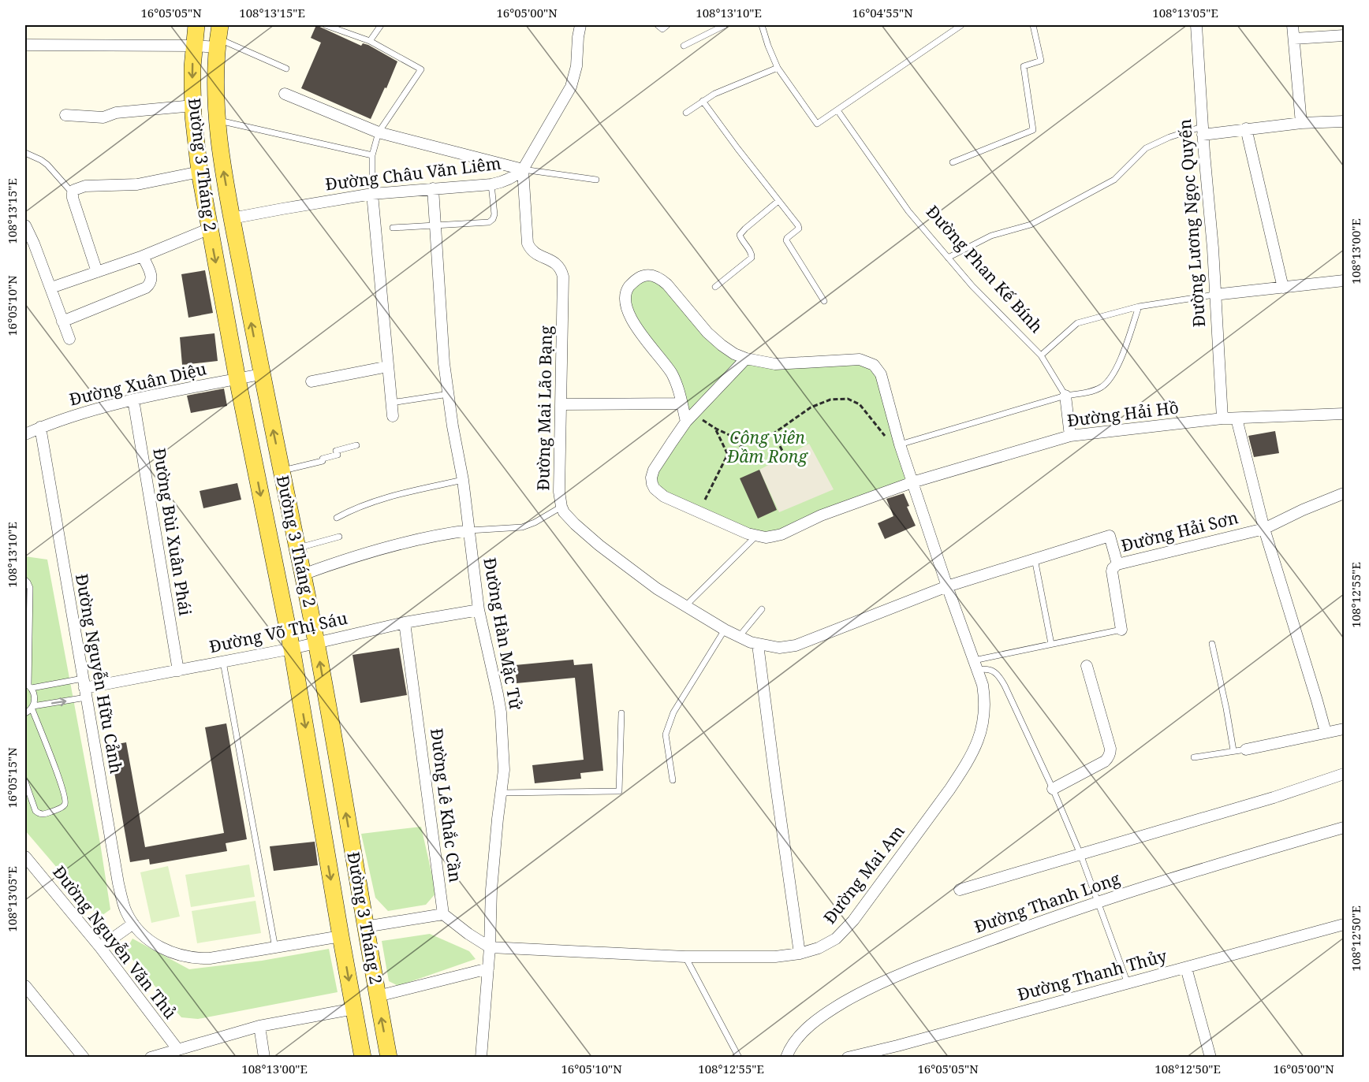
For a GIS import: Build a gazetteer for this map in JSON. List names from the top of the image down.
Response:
{
  "streets": {
    "main road": ["Đường 3 Tháng 2"],
    "street": [
      "Đường Châu Văn Liêm",
      "Đường Lương Ngọc Quyến",
      "Đường Phan Kế Bính",
      "Đường Xuân Diệu",
      "Đường Mai Lão Bạng",
      "Đường Hải Hồ",
      "Đường Bùi Xuân Phái",
      "Đường Hải Sơn",
      "Đường Võ Thị Sáu",
      "Đường Hàn Mặc Tử",
      "Đường Nguyễn Hữu Cảnh",
      "Đường Lê Khắc Cần",
      "Đường Mai Am",
      "Đường Thanh Long",
      "Đường Nguyễn Văn Thủ",
      "Đường Thanh Thủy"
    ]
  },
  "crossings": [
    ["Đường 3 Tháng 2", "Đường Châu Văn Liêm"],
    ["Đường 3 Tháng 2", "Đường Xuân Diệu"],
    ["Đường 3 Tháng 2", "Đường Võ Thị Sáu"],
    ["Đường 3 Tháng 2", "Đường Nguyễn Hữu Cảnh"],
    ["Đường Châu Văn Liêm", "Đường Mai Lão Bạng"],
    ["Đường Châu Văn Liêm", "Đường Hàn Mặc Tử"],
    ["Đường Lương Ngọc Quyến", "Đường Hải Hồ"],
    ["Đường Phan Kế Bính", "Đường Hải Hồ"],
    ["Đường Xuân Diệu", "Đường Bùi Xuân Phái"],
    ["Đường Xuân Diệu", "Đường Nguyễn Hữu Cảnh"],
    ["Đường Mai Lão Bạng", "Đường Hải Sơn"],
    ["Đường Mai Lão Bạng", "Đường Mai Am"],
    ["Đường Hải Hồ", "Đường Mai Am"],
    ["Đường Bùi Xuân Phái", "Đường Võ Thị Sáu"],
    ["Đường Hải Sơn", "Đường Mai Am"],
    ["Đường Võ Thị Sáu", "Đường Hàn Mặc Tử"],
    ["Đường Võ Thị Sáu", "Đường Nguyễn Hữu Cảnh"],
    ["Đường Võ Thị Sáu", "Đường Lê Khắc Cần"],
    ["Đường Hàn Mặc Tử", "Đường Mai Am"],
    ["Đường Lê Khắc Cần", "Đường Mai Am"]
  ],
  "parks": ["Công viên Đầm Rong"],
  "coordinates": [
    "16°05'05\"N",
    "108°13'15\"E",
    "16°05'00\"N",
    "108°13'10\"E",
    "16°04'55\"N",
    "108°13'05\"E",
    "108°13'00\"E",
    "16°05'10\"N",
    "108°12'55\"E",
    "16°05'15\"N",
    "108°12'50\"E"
  ]
}
